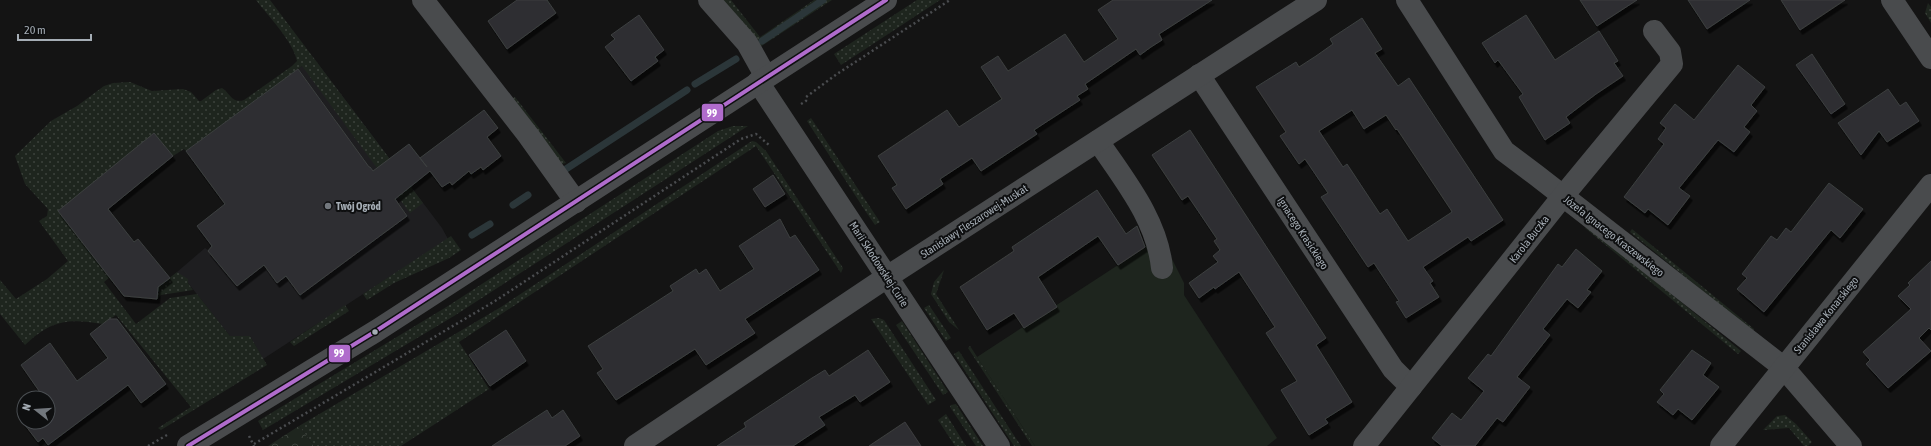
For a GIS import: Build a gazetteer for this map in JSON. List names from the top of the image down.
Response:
{
  "streets": {
    "street": [
      "Stanisławy Fleszarowej-Muskat",
      "Ignacego Krasickiego",
      "Józefa Ignacego Kraszewskiego",
      "Karola Buczka",
      "Marii Skłodowskiej-Curie",
      "Stanisława Konarskiego"
    ]
  },
  "crossings": [
    ["Stanisławy Fleszarowej-Muskat", "Ignacego Krasickiego"],
    ["Stanisławy Fleszarowej-Muskat", "Marii Skłodowskiej-Curie"],
    ["Ignacego Krasickiego", "Karola Buczka"],
    ["Józefa Ignacego Kraszewskiego", "Karola Buczka"],
    ["Józefa Ignacego Kraszewskiego", "Stanisława Konarskiego"]
  ],
  "places": ["Twój Ogród"],
  "lines": ["transit line 99"],
  "scale_bar": "20 m",
  "north": "left"
}
